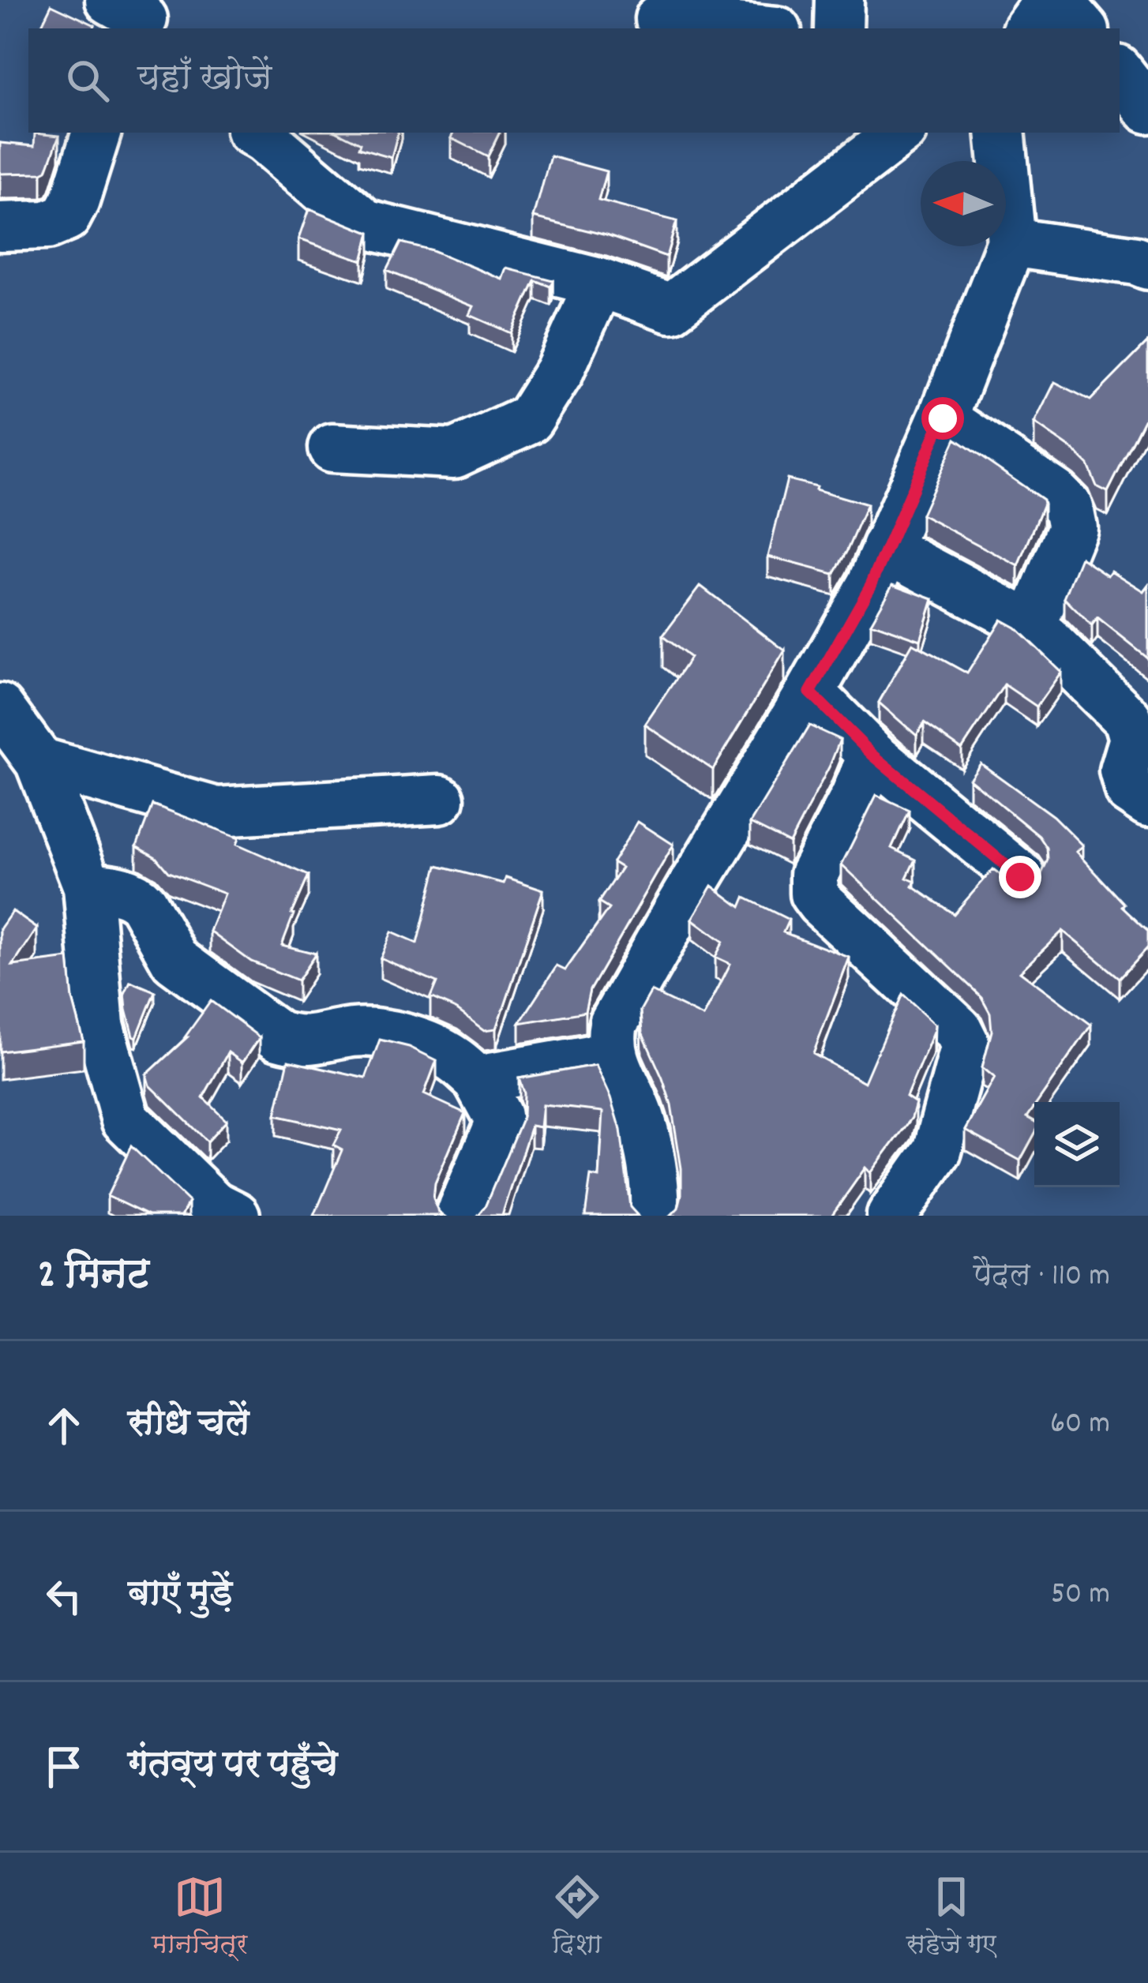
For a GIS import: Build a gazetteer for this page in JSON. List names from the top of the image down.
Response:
{
  "north": "left",
  "page": {
    "search": "यहाँ खोजें",
    "heading": ["2 मिनट", "पैदल · 110 m"],
    "list": [
      ["सीधे चलें", "60 m"],
      ["बाएँ मुड़ें", "50 m"],
      "गंतव्य पर पहुँचे"
    ],
    "nav": ["मानचित्र", "दिशा", "सहेजे गए"]
  }
}
